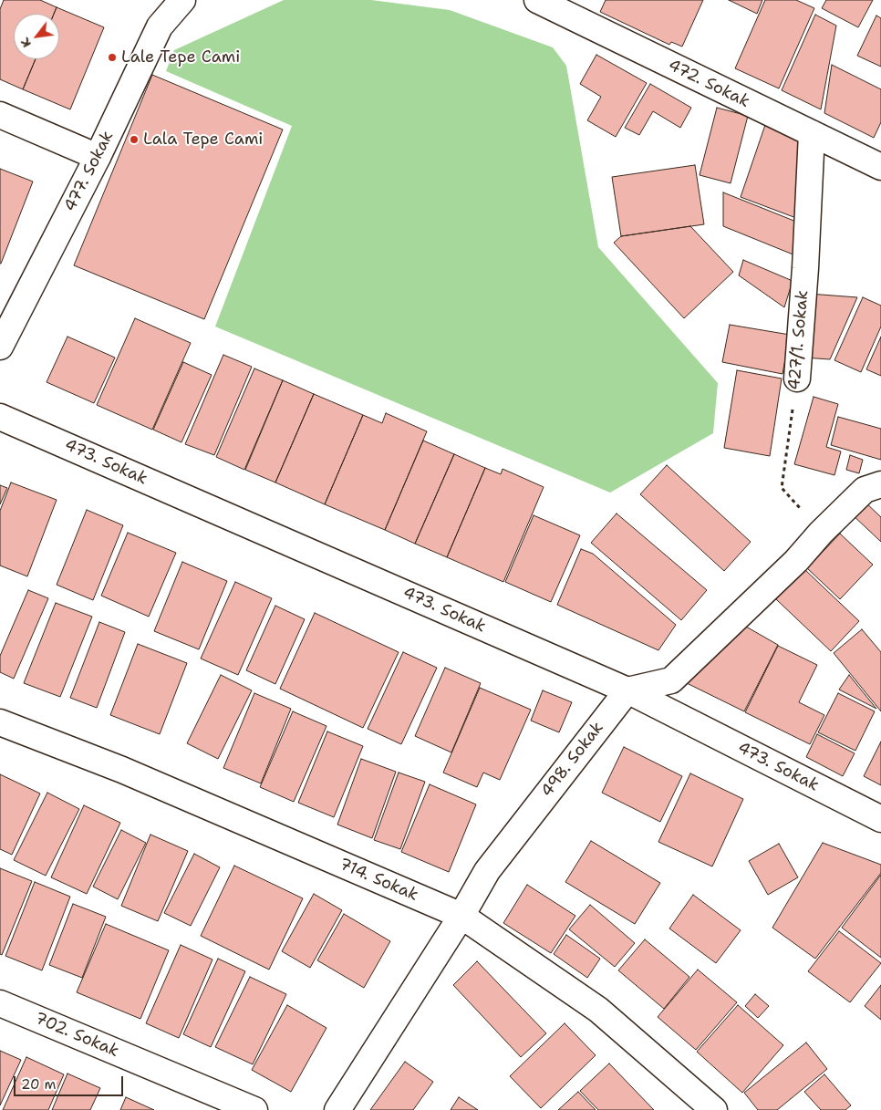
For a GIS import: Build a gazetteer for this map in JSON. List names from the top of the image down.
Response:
{
  "streets": {
    "street": [
      "472. Sokak",
      "477. Sokak",
      "427/1. Sokak",
      "473. Sokak",
      "498. Sokak",
      "714. Sokak",
      "702. Sokak"
    ]
  },
  "crossings": [
    ["472. Sokak", "427/1. Sokak"],
    ["473. Sokak", "498. Sokak"],
    ["498. Sokak", "714. Sokak"]
  ],
  "places": ["Lale Tepe Cami", "Lala Tepe Cami"],
  "scale_bar": "20 m",
  "north": "bottom left"
}
